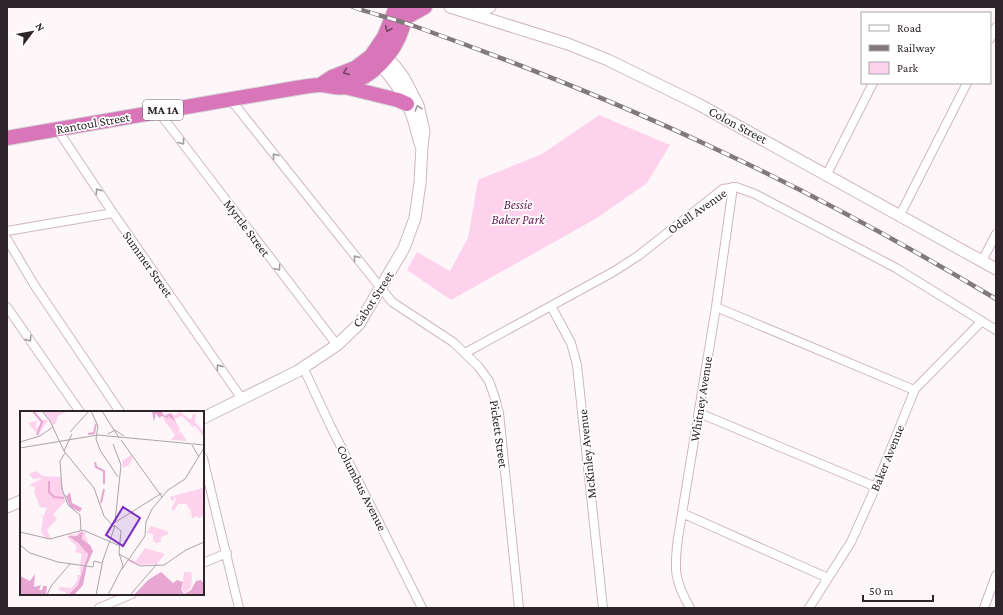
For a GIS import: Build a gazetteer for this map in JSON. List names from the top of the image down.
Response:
{
  "streets": {
    "highway": ["MA 1A", "Rantoul Street"],
    "main road": ["Colon Street", "Cabot Street"],
    "street": [
      "Odell Avenue",
      "Myrtle Street",
      "Summer Street",
      "Whitney Avenue",
      "Pickett Street",
      "McKinley Avenue",
      "Baker Avenue",
      "Columbus Avenue"
    ]
  },
  "crossings": [
    ["MA 1A", "Rantoul Street"],
    ["MA 1A", "Cabot Street"],
    ["Rantoul Street", "Myrtle Street"],
    ["Rantoul Street", "Summer Street"],
    ["Rantoul Street", "Cabot Street"],
    ["Rantoul Street", "Pickett Street"],
    ["Odell Avenue", "Whitney Avenue"],
    ["Odell Avenue", "Pickett Street"],
    ["Odell Avenue", "McKinley Avenue"],
    ["Odell Avenue", "Baker Avenue"],
    ["Myrtle Street", "Cabot Street"],
    ["Summer Street", "Cabot Street"],
    ["Cabot Street", "Pickett Street"],
    ["Cabot Street", "Columbus Avenue"]
  ],
  "one_way": ["Myrtle Street", "Summer Street", "Pickett Street"],
  "parks": ["Bessie Baker Park"],
  "legend": ["Road", "Railway", "Park"],
  "scale_bar": "50 m",
  "north": "top right"
}
